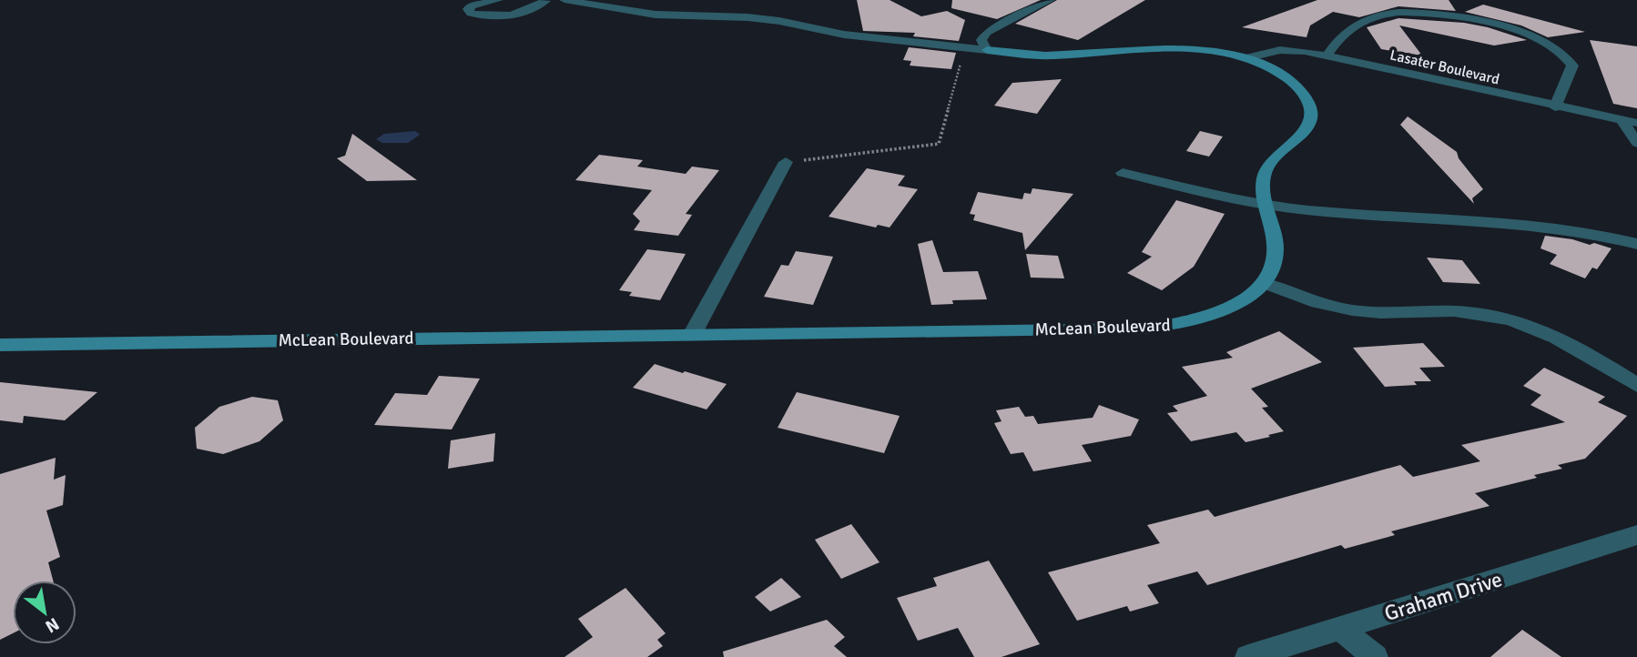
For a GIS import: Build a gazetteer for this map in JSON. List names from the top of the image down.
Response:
{
  "streets": {
    "street": ["Lasater Boulevard", "McLean Boulevard", "Graham Drive"]
  },
  "north": "bottom right"
}
